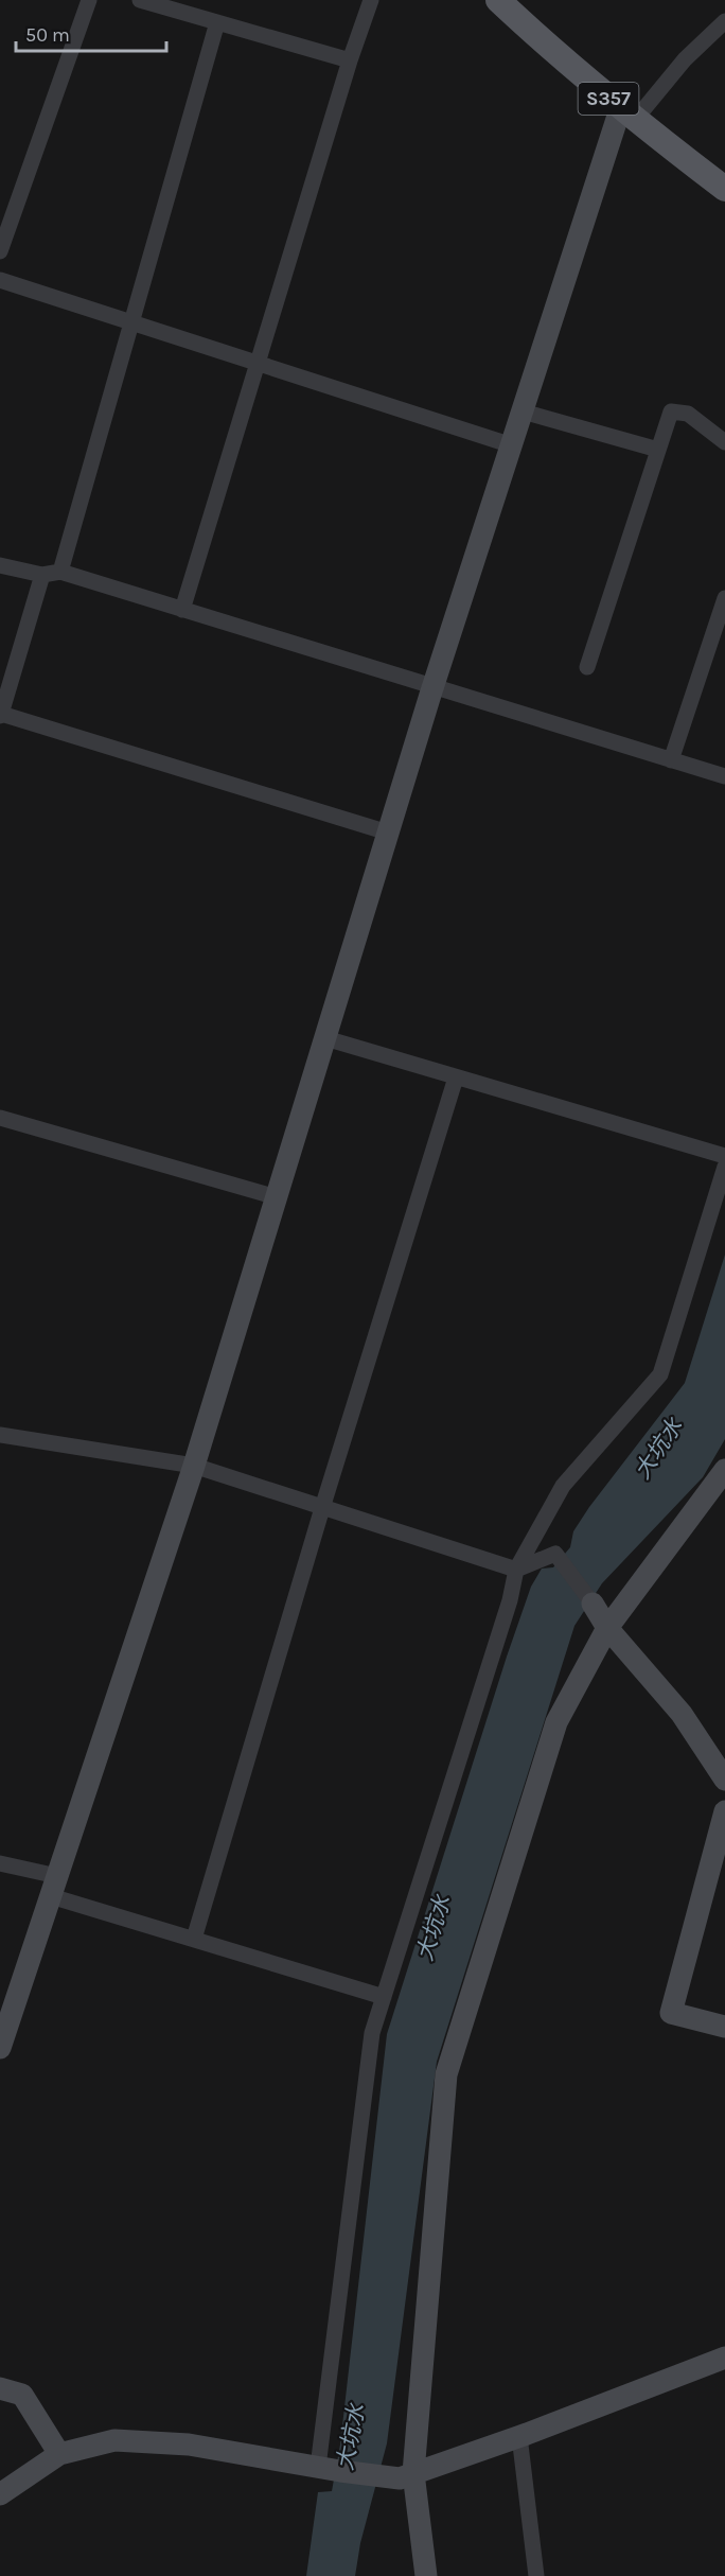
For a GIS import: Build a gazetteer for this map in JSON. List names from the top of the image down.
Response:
{
  "streets": {
    "main road": ["S357"]
  },
  "water": ["大坑水"],
  "scale_bar": "50 m"
}
